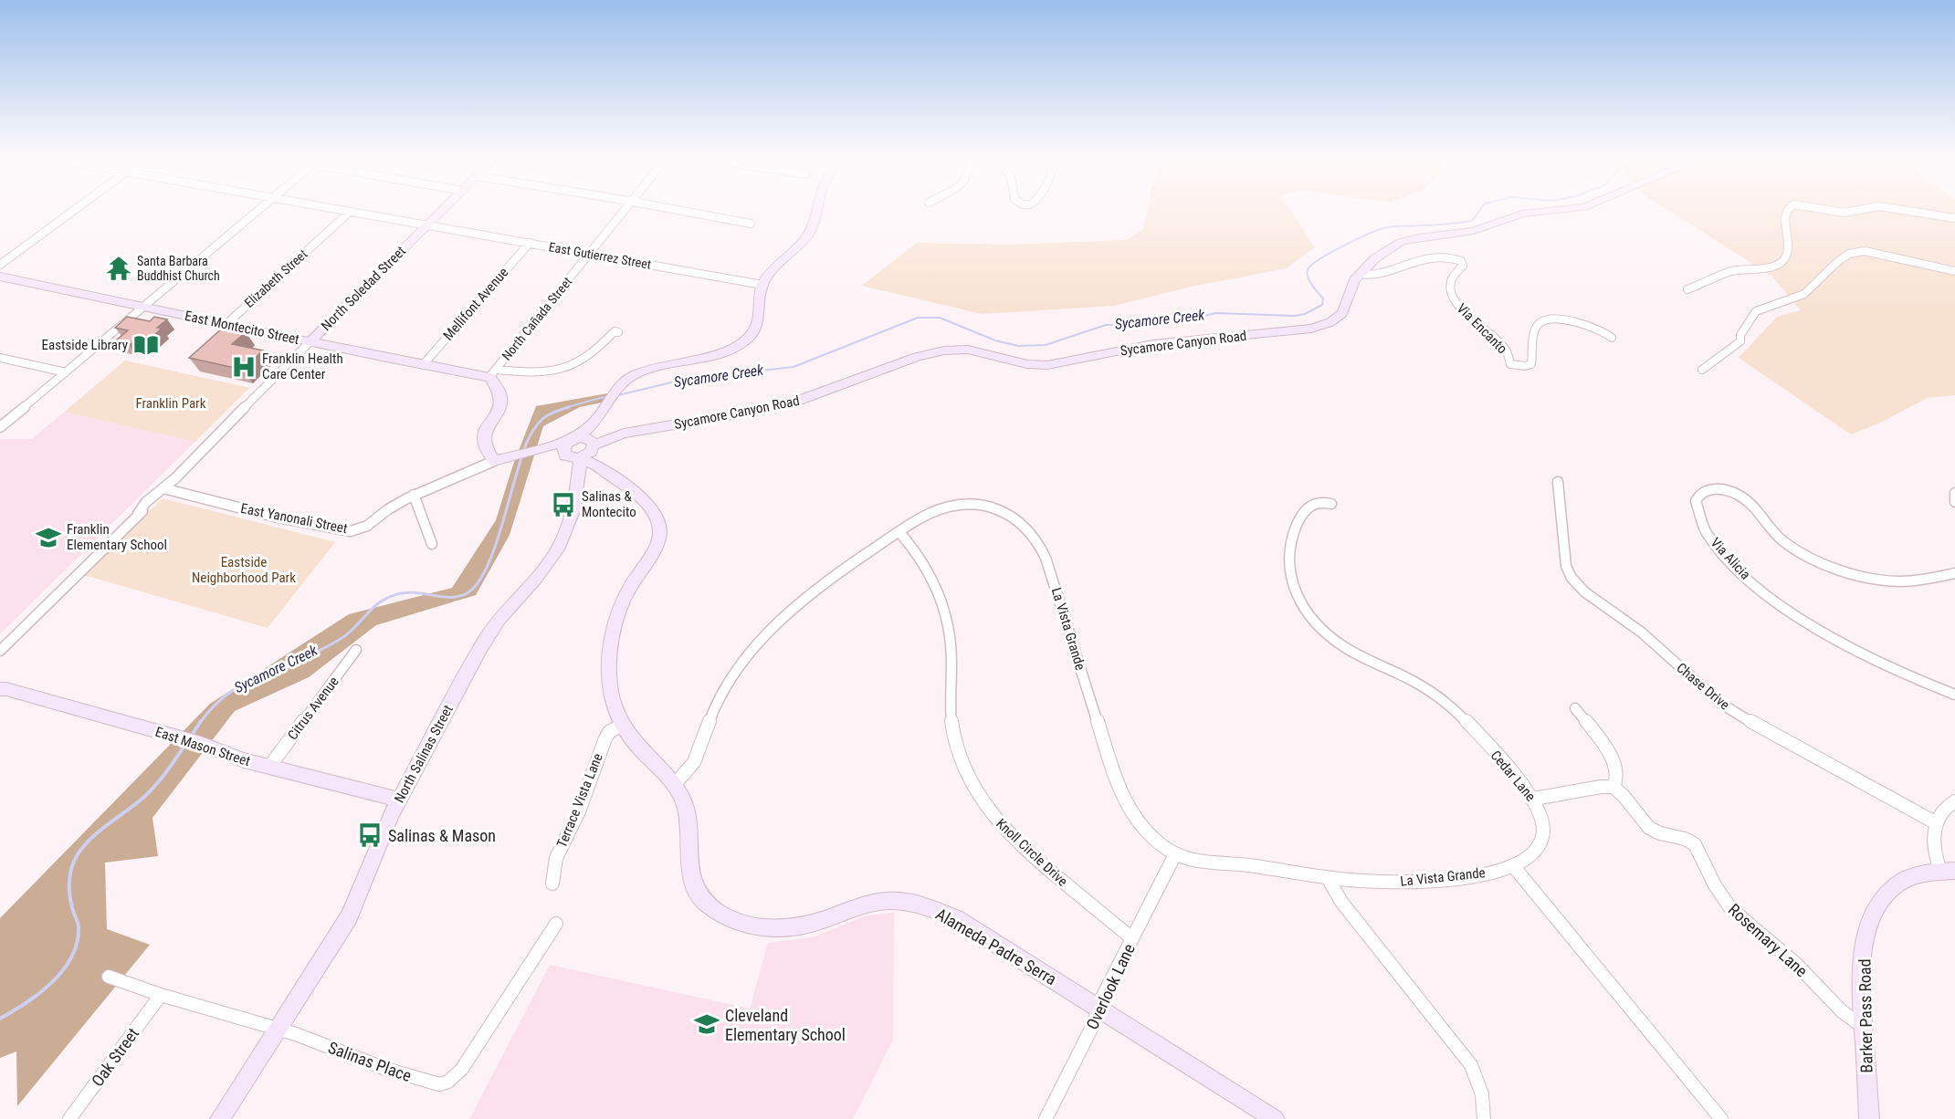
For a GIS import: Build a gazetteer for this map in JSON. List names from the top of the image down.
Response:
{
  "streets": {
    "main road": [
      "North Soledad Street",
      "East Montecito Street",
      "Sycamore Canyon Road",
      "East Yanonali Street",
      "East Mason Street",
      "North Salinas Street",
      "Alameda Padre Serra",
      "Barker Pass Road"
    ],
    "street": [
      "East Gutierrez Street",
      "Elizabeth Street",
      "Mellifont Avenue",
      "North Cañada Street",
      "Via Encanto",
      "Via Alicia",
      "La Vista Grande",
      "Chase Drive",
      "Citrus Avenue",
      "Cedar Lane",
      "Terrace Vista Lane",
      "Knoll Circle Drive",
      "Rosemary Lane",
      "Overlook Lane",
      "Oak Street",
      "Salinas Place"
    ]
  },
  "crossings": [
    ["East Gutierrez Street", "Elizabeth Street"],
    ["East Gutierrez Street", "North Soledad Street"],
    ["East Gutierrez Street", "Mellifont Avenue"],
    ["East Gutierrez Street", "North Cañada Street"],
    ["Elizabeth Street", "East Montecito Street"],
    ["North Soledad Street", "East Montecito Street"],
    ["North Soledad Street", "East Yanonali Street"],
    ["Mellifont Avenue", "East Montecito Street"],
    ["North Cañada Street", "East Montecito Street"],
    ["Via Encanto", "Sycamore Canyon Road"],
    ["Sycamore Canyon Road", "East Yanonali Street"],
    ["Sycamore Canyon Road", "North Salinas Street"],
    ["Sycamore Canyon Road", "Alameda Padre Serra"],
    ["East Yanonali Street", "North Salinas Street"],
    ["East Yanonali Street", "Alameda Padre Serra"],
    ["La Vista Grande", "Cedar Lane"],
    ["La Vista Grande", "Knoll Circle Drive"],
    ["La Vista Grande", "Alameda Padre Serra"],
    ["La Vista Grande", "Overlook Lane"],
    ["Citrus Avenue", "East Mason Street"],
    ["East Mason Street", "North Salinas Street"],
    ["North Salinas Street", "Alameda Padre Serra"],
    ["North Salinas Street", "Salinas Place"],
    ["Terrace Vista Lane", "Alameda Padre Serra"],
    ["Knoll Circle Drive", "Overlook Lane"],
    ["Rosemary Lane", "Barker Pass Road"],
    ["Alameda Padre Serra", "Overlook Lane"],
    ["Oak Street", "Salinas Place"]
  ],
  "water": ["Sycamore Creek"],
  "parks": ["Franklin Park", "Eastside Neighborhood Park"],
  "places": {
    "temple": ["Santa Barbara Buddhist Church"],
    "library": ["Eastside Library"],
    "hospital": ["Franklin Health Care Center"],
    "bus stop": ["Salinas & Montecito", "Salinas & Mason"],
    "school or university": ["Franklin Elementary School", "Cleveland Elementary School"]
  }
}
